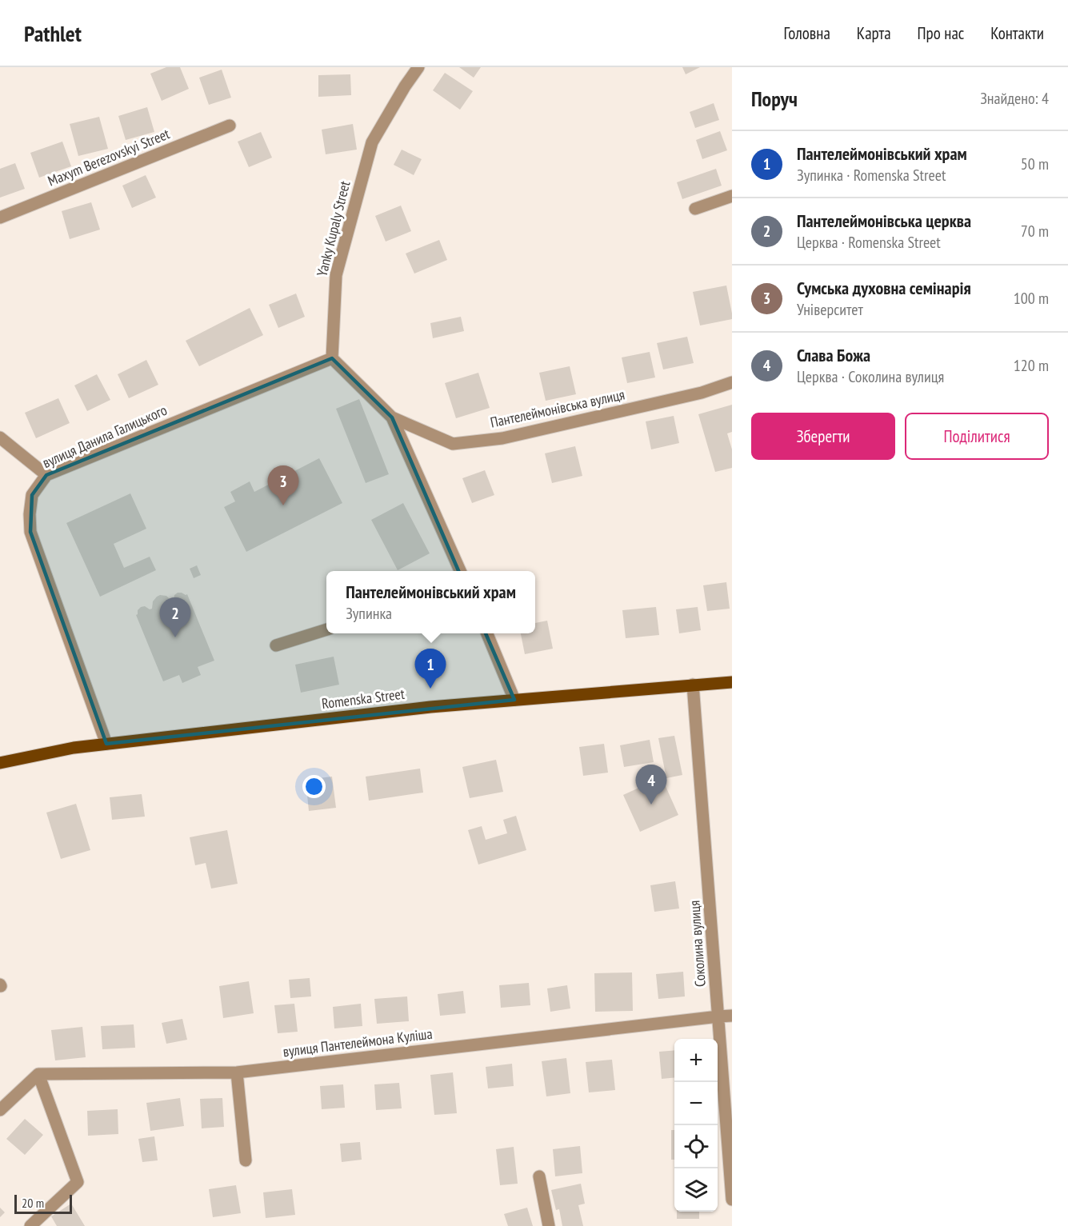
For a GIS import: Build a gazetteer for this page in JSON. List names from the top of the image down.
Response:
{
  "streets": {
    "main road": ["Romenska Street"],
    "street": [
      "Maxym Berezovskyi Street",
      "Yanky Kupaly Street",
      "Пантелеймонівська вулиця",
      "вулиця Данила Галицького",
      "Соколина вулиця",
      "вулиця Пантелеймона Куліша"
    ]
  },
  "crossings": [
    ["Yanky Kupaly Street", "вулиця Данила Галицького"],
    ["вулиця Данила Галицького", "Romenska Street"],
    ["Romenska Street", "Соколина вулиця"],
    ["Соколина вулиця", "вулиця Пантелеймона Куліша"]
  ],
  "scale_bar": "20 m",
  "page": {
    "header": "Pathlet",
    "nav": [
      "Головна",
      "Карта",
      "Про нас",
      "Контакти"
    ],
    "heading": ["Поруч", "Знайдено: 4"],
    "list": [
      {
        "mark": "1",
        "name": "Пантелеймонівський храм",
        "note": "Зупинка · Romenska Street",
        "value": "50 m"
      },
      {
        "mark": "2",
        "name": "Пантелеймонівська церква",
        "note": "Церква · Romenska Street",
        "value": "70 m"
      },
      {
        "mark": "3",
        "name": "Сумська духовна семінарія",
        "note": "Університет",
        "value": "100 m"
      },
      {
        "mark": "4",
        "name": "Слава Божа",
        "note": "Церква · Соколина вулиця",
        "value": "120 m"
      }
    ],
    "buttons": ["Зберегти", "Поділитися"],
    "pins": [
      "3",
      "2",
      "1",
      "4"
    ],
    "popup": ["Пантелеймонівський храм", "Зупинка"],
    "map_buttons": ["+", "−"],
    "scale": "20 m"
  }
}
